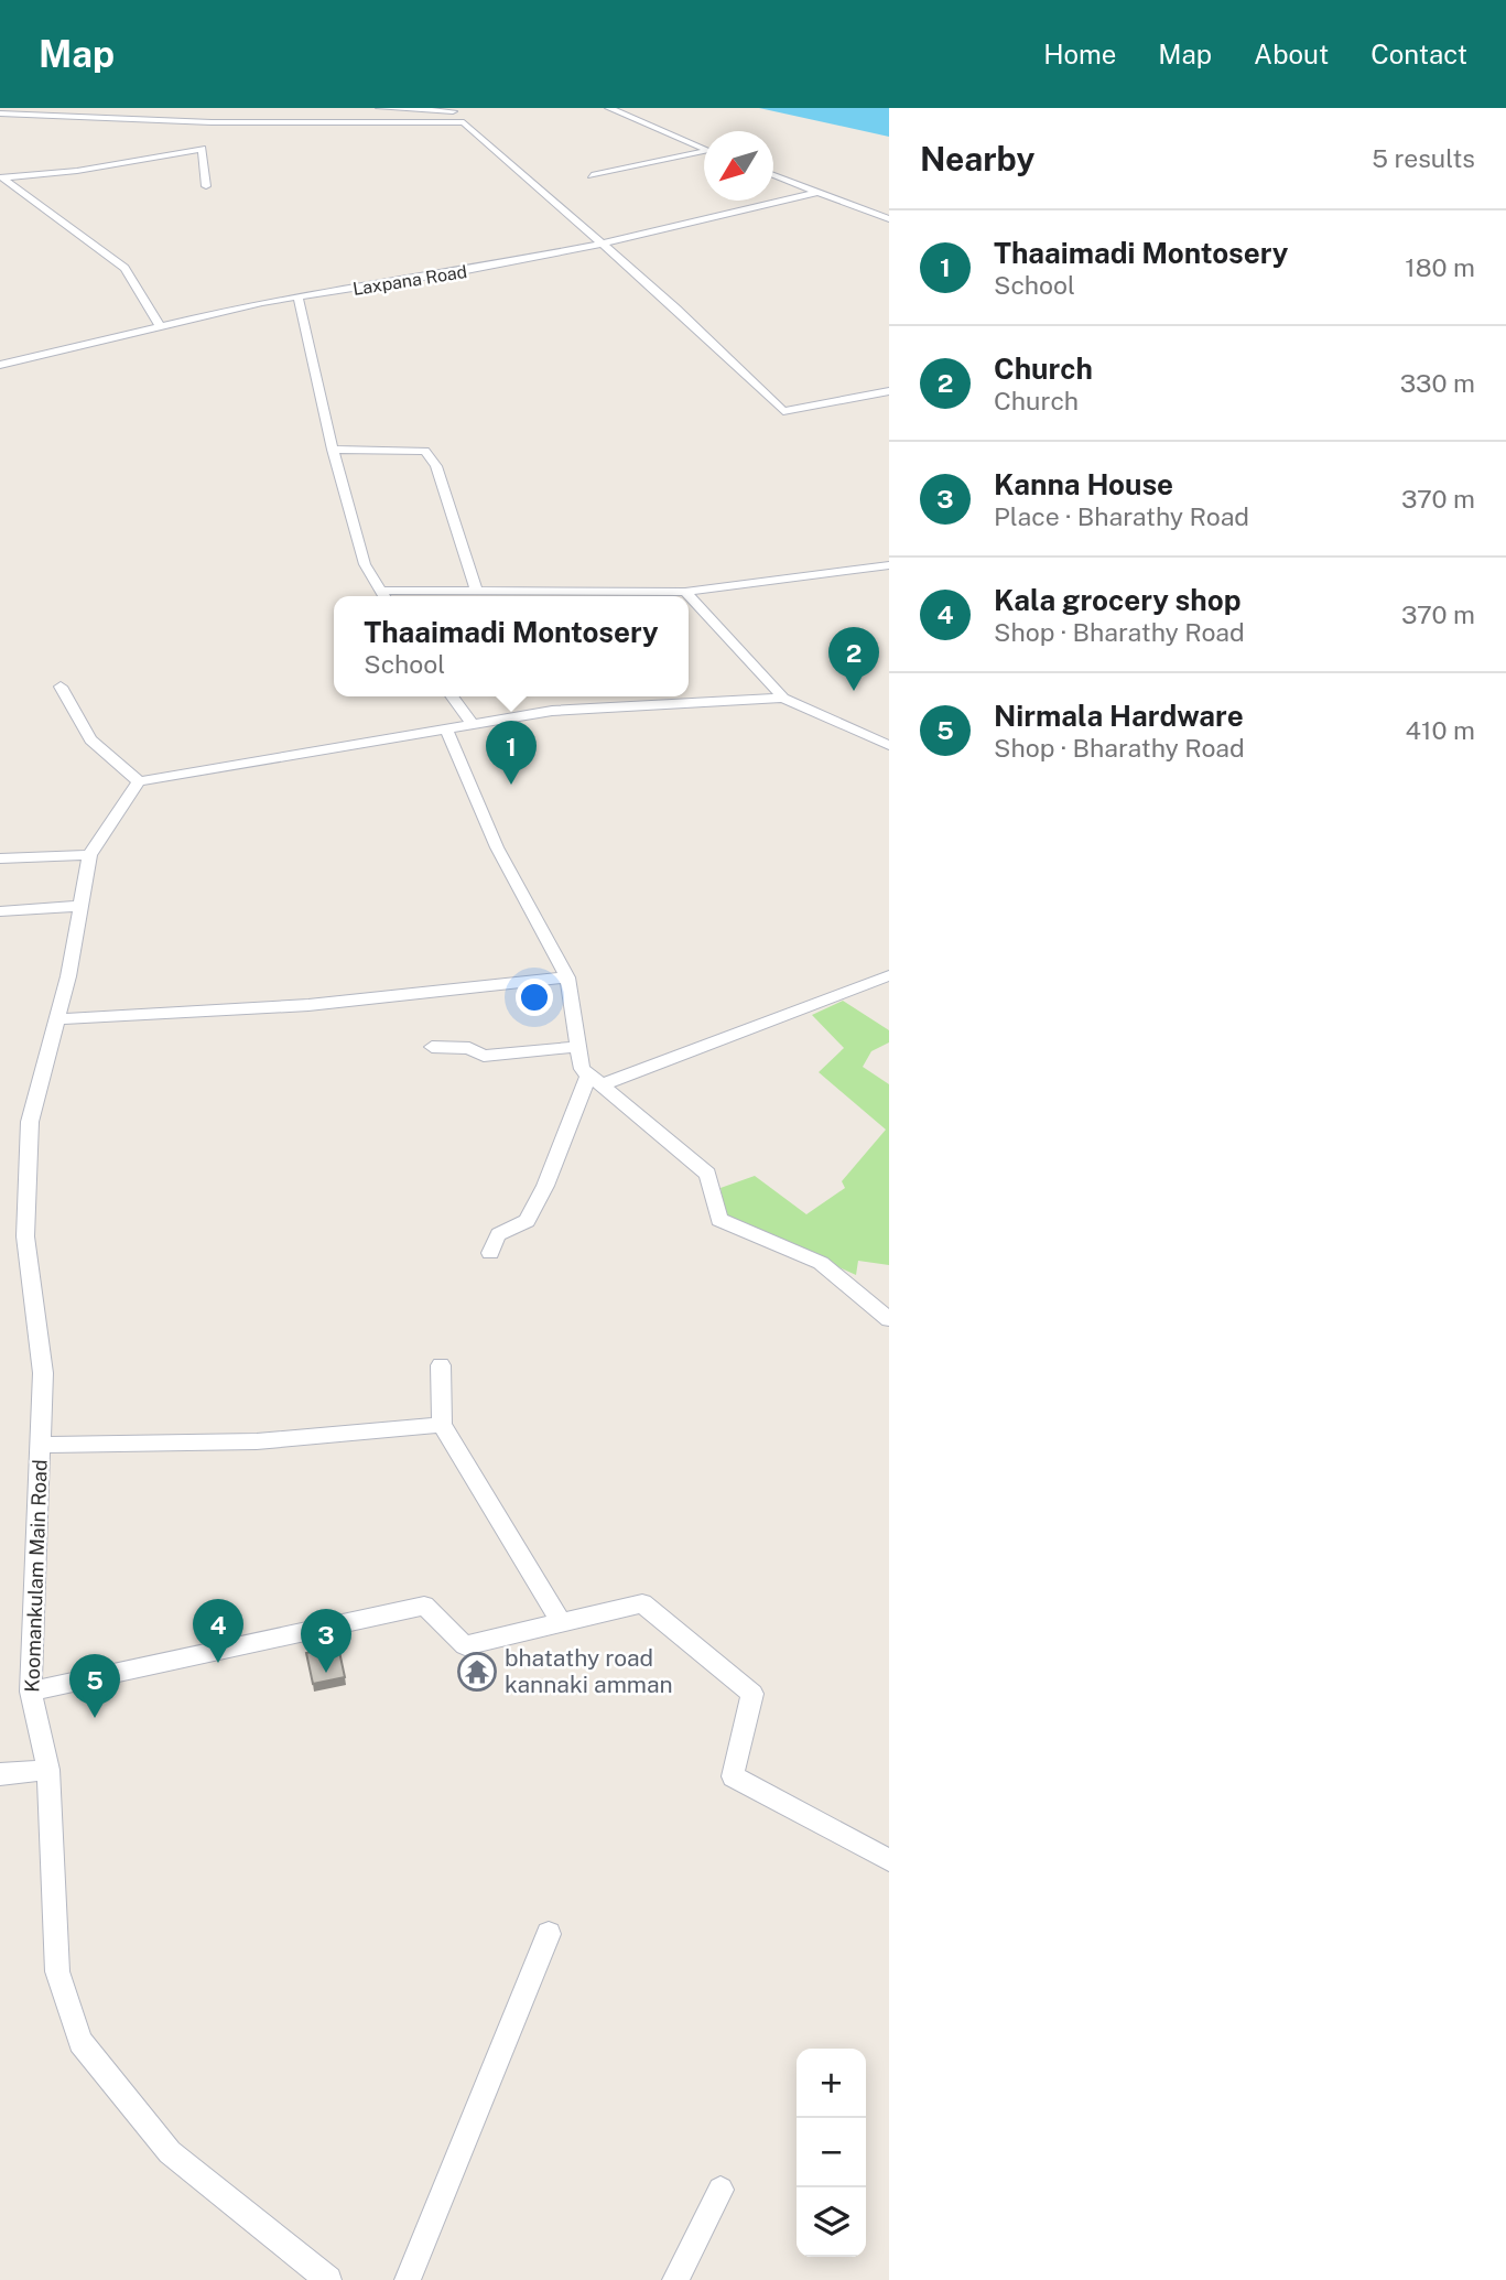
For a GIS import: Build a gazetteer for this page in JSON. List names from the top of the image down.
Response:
{
  "streets": {
    "street": ["Laxpana Road", "Koomankulam Main Road"]
  },
  "places": {
    "temple": ["bhatathy road kannaki amman"]
  },
  "north": "bottom left",
  "page": {
    "header": "Map",
    "nav": [
      "Home",
      "Map",
      "About",
      "Contact"
    ],
    "heading": ["Nearby", "5 results"],
    "list": [
      {
        "mark": "1",
        "name": "Thaaimadi Montosery",
        "note": "School",
        "value": "180 m"
      },
      {
        "mark": "2",
        "name": "Church",
        "note": "Church",
        "value": "330 m"
      },
      {
        "mark": "3",
        "name": "Kanna House",
        "note": "Place · Bharathy Road",
        "value": "370 m"
      },
      {
        "mark": "4",
        "name": "Kala grocery shop",
        "note": "Shop · Bharathy Road",
        "value": "370 m"
      },
      {
        "mark": "5",
        "name": "Nirmala Hardware",
        "note": "Shop · Bharathy Road",
        "value": "410 m"
      }
    ],
    "popup": ["Thaaimadi Montosery", "School"],
    "pins": [
      "2",
      "1",
      "4",
      "3",
      "5"
    ],
    "map_buttons": ["+", "−"]
  }
}
